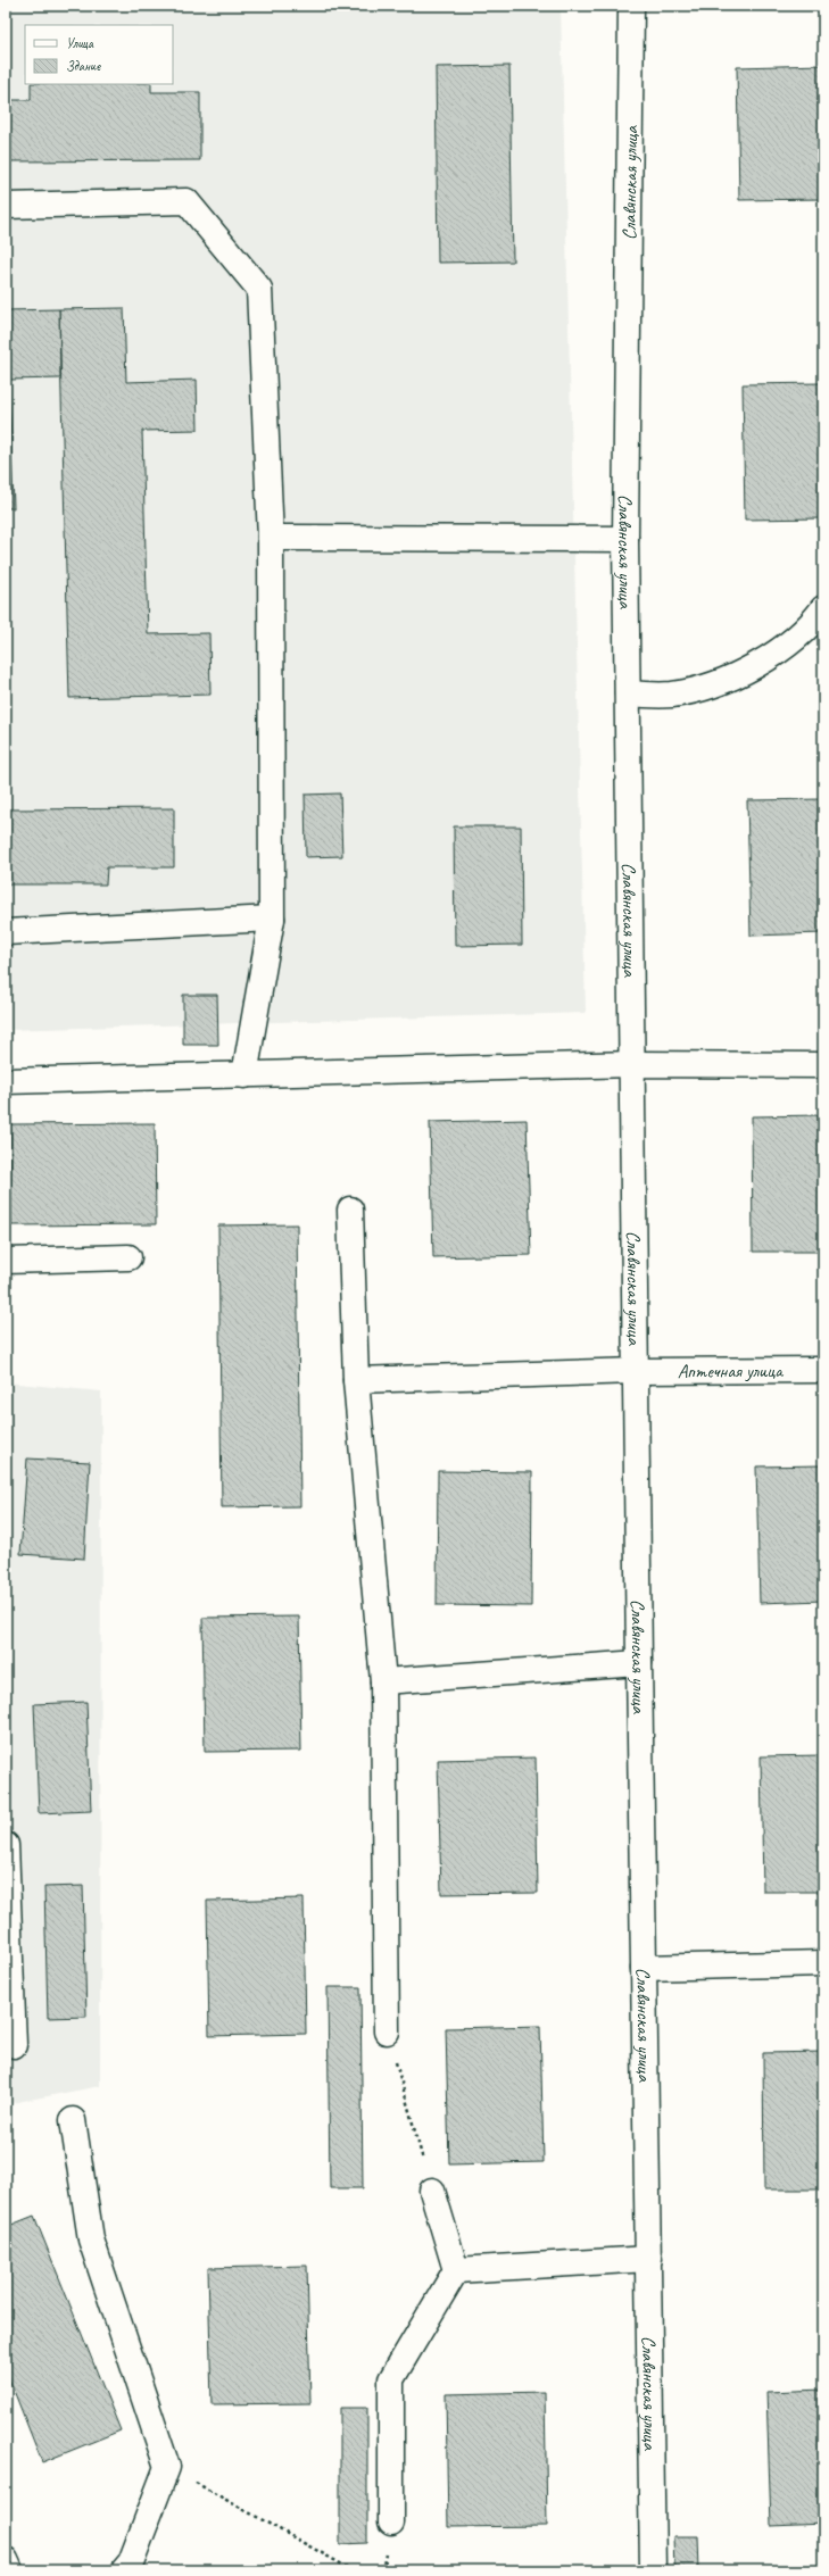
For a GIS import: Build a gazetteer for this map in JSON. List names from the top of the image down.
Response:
{
  "streets": {
    "street": ["Славянская улица", "Аптечная улица"]
  },
  "crossings": [
    ["Славянская улица", "Аптечная улица"]
  ],
  "legend": ["Улица", "Здание"]
}
